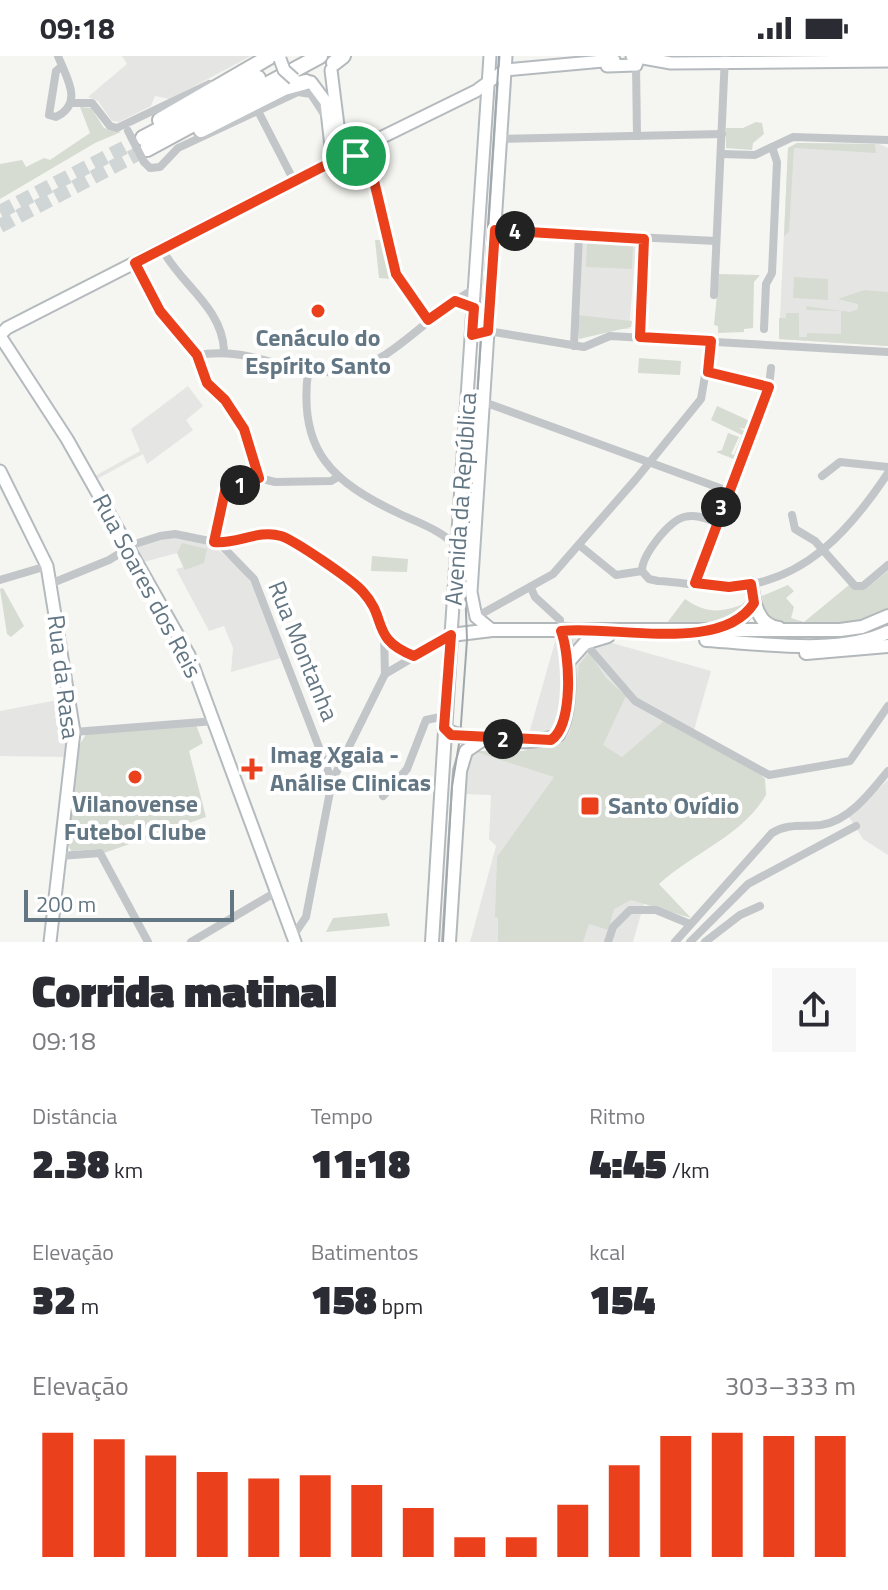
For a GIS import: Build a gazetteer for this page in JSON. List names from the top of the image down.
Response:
{
  "streets": {
    "main road": ["Avenida da República", "Rua Soares dos Reis", "Rua da Rasa"],
    "street": ["Rua Montanha"]
  },
  "places": {
    "other": ["Cenáculo do Espírito Santo", "Vilanovense Futebol Clube"],
    "health": ["Imag Xgaia - Análise Clinicas"],
    "transit": ["Santo Ovídio"]
  },
  "scale_bar": "200 m",
  "page": {
    "status": "09:18",
    "pins": [
      "4",
      "1",
      "3",
      "2"
    ],
    "scale": "200 m",
    "heading": ["Corrida matinal", "09:18"],
    "stats": [
      ["Distância", "2.38 km"],
      ["Tempo", "11:18"],
      ["Ritmo", "4:45 /km"],
      ["Elevação", "32 m"],
      ["Batimentos", "158 bpm"],
      ["kcal", "154"]
    ],
    "chart": ["Elevação", "303–333 m"]
  }
}
